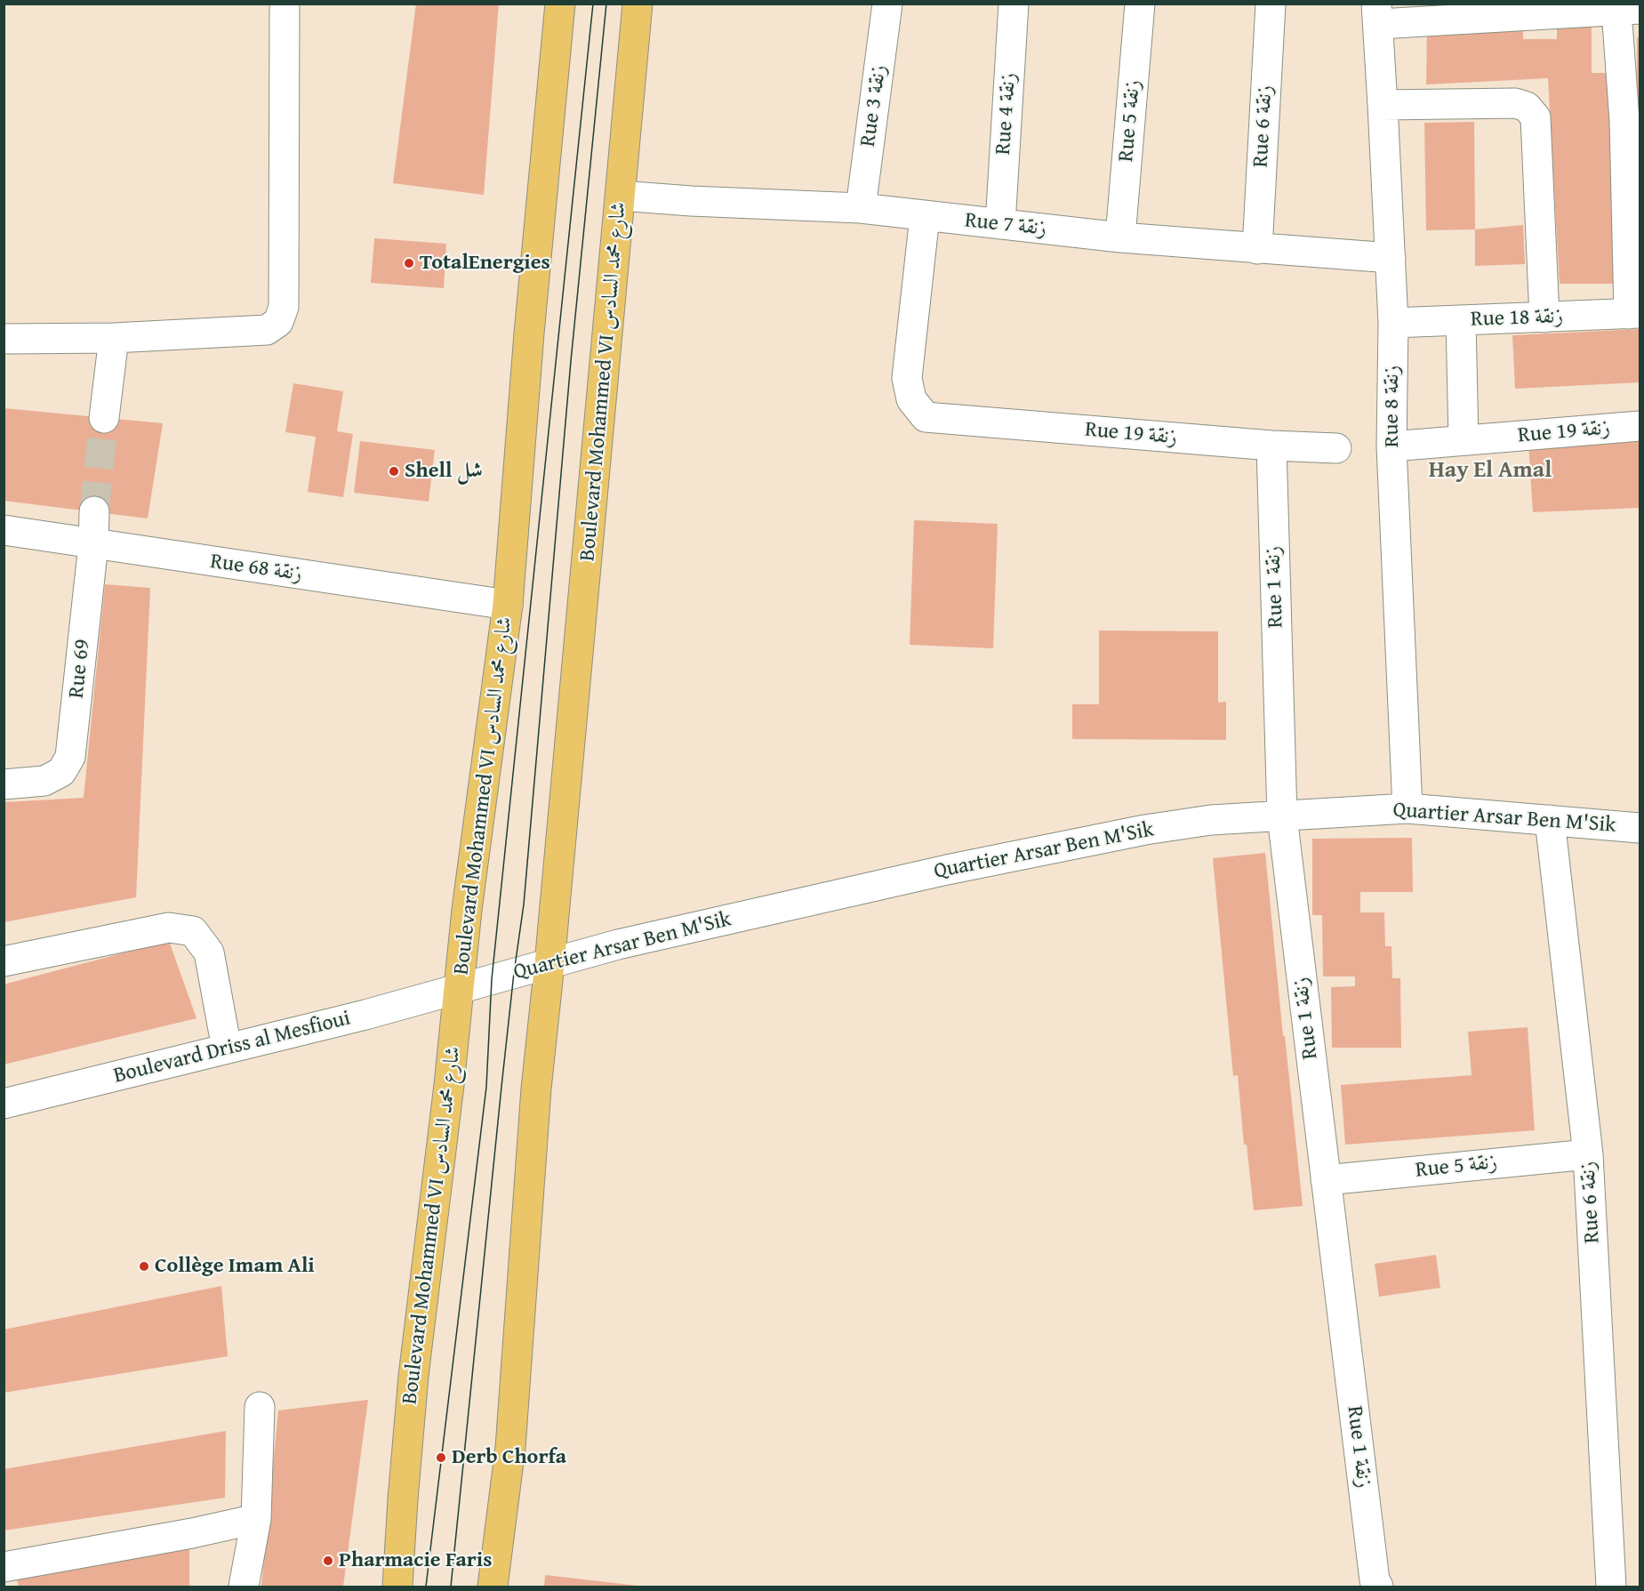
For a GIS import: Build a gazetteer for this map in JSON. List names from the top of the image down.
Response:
{
  "streets": {
    "main road": ["Boulevard Mohammed VI شارع محمد السادس"],
    "street": [
      "Rue 3 زنقة",
      "Rue 4 زنقة",
      "Rue 5 زنقة",
      "Rue 6 زنقة",
      "Rue 7 زنقة",
      "Rue 18 زنقة",
      "Rue 8 زنقة",
      "Rue 19 زنقة",
      "Rue 68 زنقة",
      "Rue 1 زنقة",
      "Rue 69",
      "Quartier Arsar Ben M'Sik",
      "Boulevard Driss al Mesfioui"
    ]
  },
  "crossings": [
    ["Rue 3 زنقة", "Rue 7 زنقة"],
    ["Rue 4 زنقة", "Rue 7 زنقة"],
    ["Rue 5 زنقة", "Rue 6 زنقة"],
    ["Rue 5 زنقة", "Rue 7 زنقة"],
    ["Rue 5 زنقة", "Rue 1 زنقة"],
    ["Rue 6 زنقة", "Rue 7 زنقة"],
    ["Rue 6 زنقة", "Quartier Arsar Ben M'Sik"],
    ["Rue 7 زنقة", "Boulevard Mohammed VI شارع محمد السادس"],
    ["Rue 7 زنقة", "Rue 8 زنقة"],
    ["Rue 7 زنقة", "Rue 19 زنقة"],
    ["Rue 18 زنقة", "Rue 8 زنقة"],
    ["Boulevard Mohammed VI شارع محمد السادس", "Rue 68 زنقة"],
    ["Boulevard Mohammed VI شارع محمد السادس", "Quartier Arsar Ben M'Sik"],
    ["Boulevard Mohammed VI شارع محمد السادس", "Boulevard Driss al Mesfioui"],
    ["Rue 8 زنقة", "Rue 19 زنقة"],
    ["Rue 8 زنقة", "Quartier Arsar Ben M'Sik"],
    ["Rue 19 زنقة", "Rue 1 زنقة"],
    ["Rue 68 زنقة", "Rue 69"],
    ["Rue 1 زنقة", "Quartier Arsar Ben M'Sik"],
    ["Quartier Arsar Ben M'Sik", "Boulevard Driss al Mesfioui"]
  ],
  "districts": ["Hay El Amal"],
  "places": [
    "TotalEnergies",
    "Shell شل",
    "Collège Imam Ali",
    "Derb Chorfa",
    "Pharmacie Faris"
  ]
}
